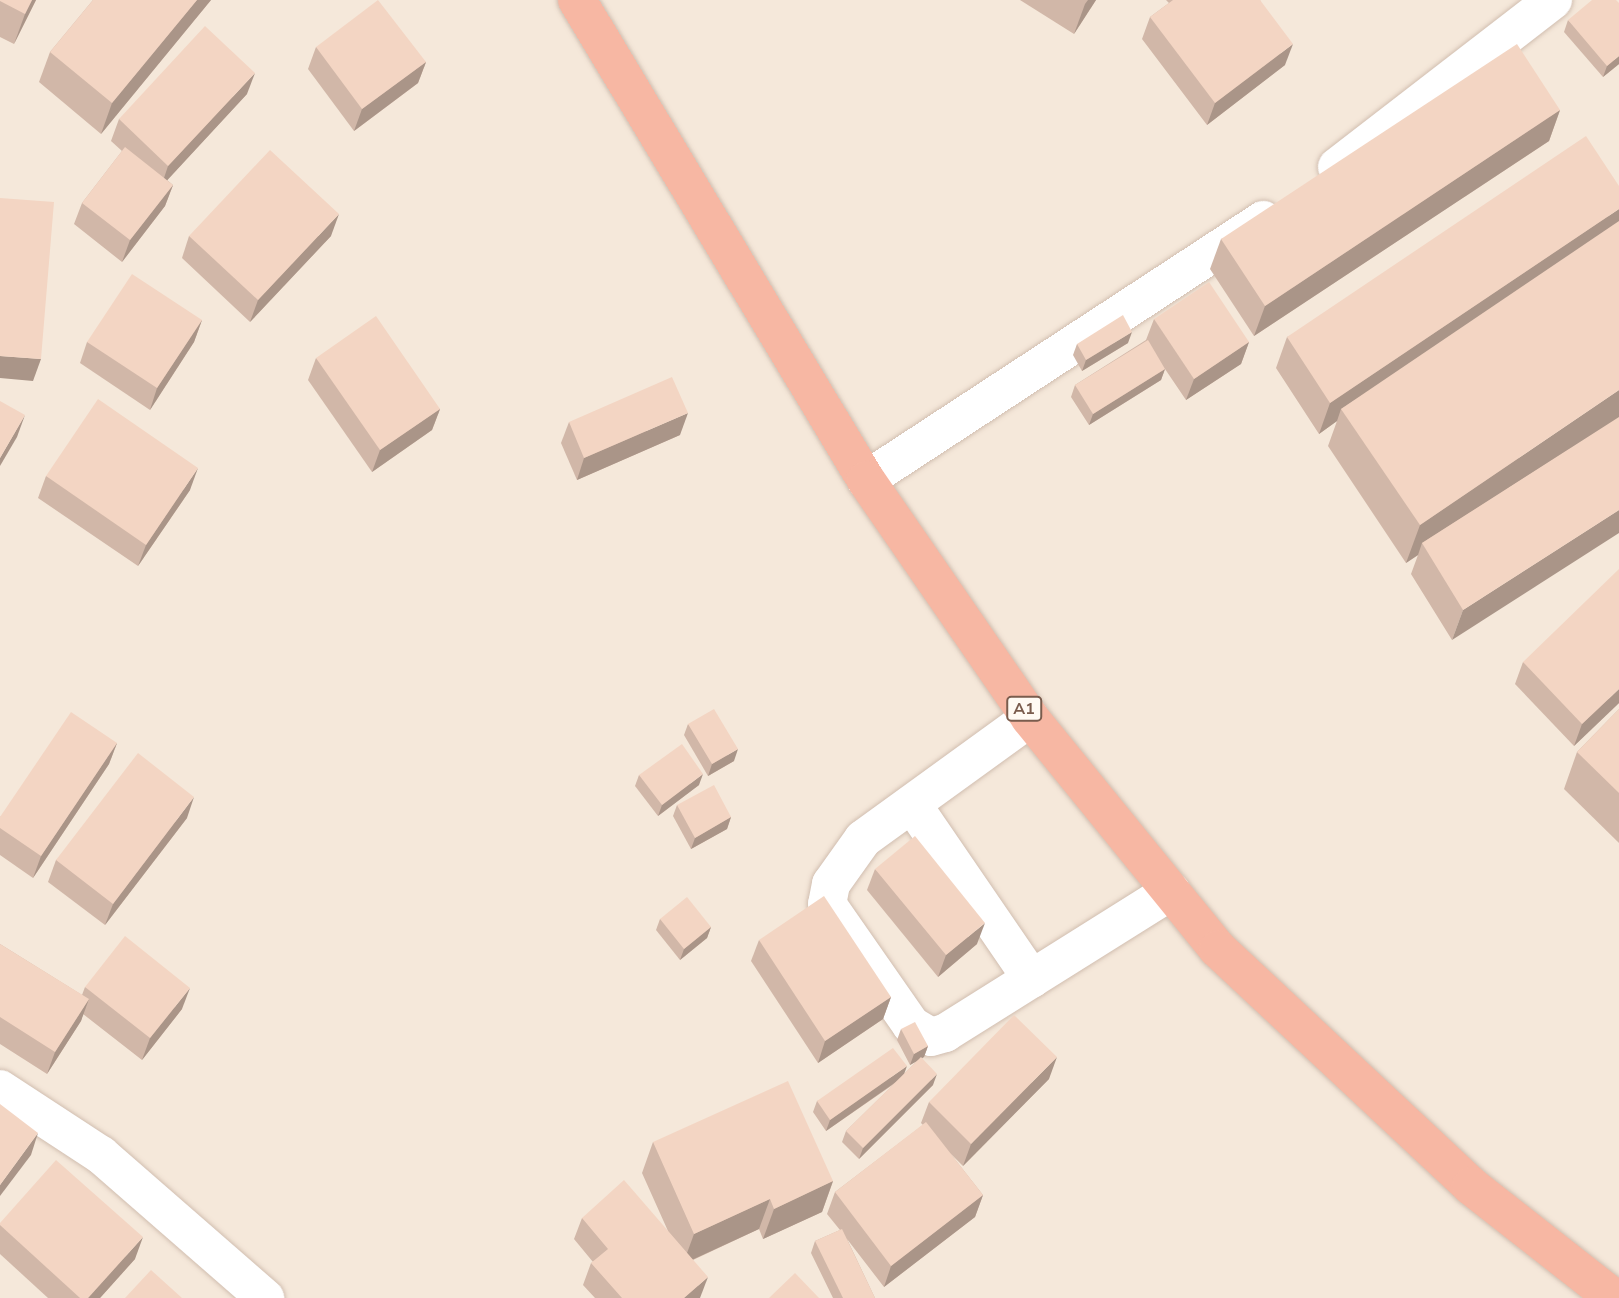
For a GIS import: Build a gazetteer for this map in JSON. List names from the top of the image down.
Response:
{
  "streets": {
    "highway": ["A1"]
  }
}
